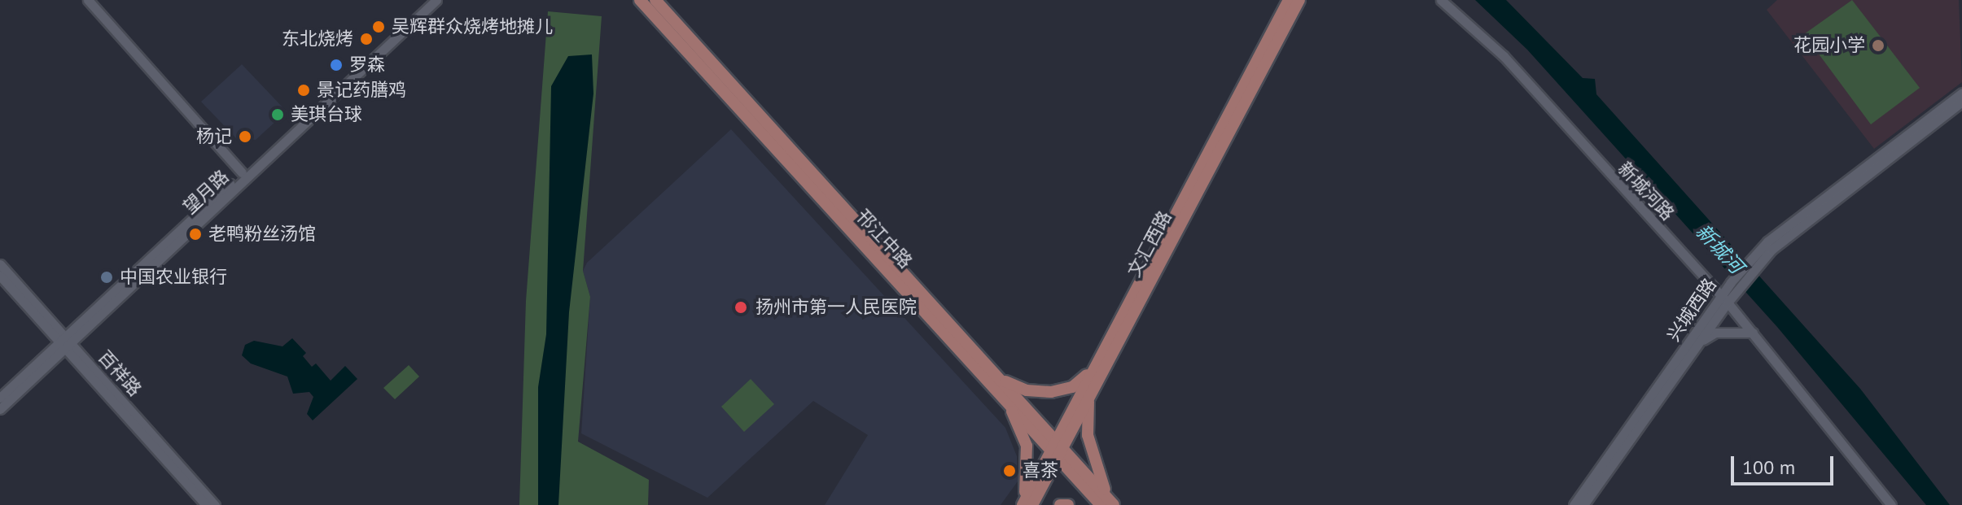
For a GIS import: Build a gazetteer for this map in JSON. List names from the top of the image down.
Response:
{
  "streets": {
    "main road": ["邗江中路", "文汇西路"],
    "street": [
      "新城河路",
      "望月路",
      "兴城西路",
      "百祥路"
    ]
  },
  "crossings": [
    ["新城河路", "兴城西路"],
    ["望月路", "百祥路"],
    ["邗江中路", "文汇西路"]
  ],
  "water": ["新城河"],
  "places": [
    "吴辉群众烧烤地摊儿",
    "东北烧烤",
    "花园小学",
    "罗森",
    "景记药膳鸡",
    "美琪台球",
    "杨记",
    "老鸭粉丝汤馆",
    "中国农业银行",
    "扬州市第一人民医院",
    "喜茶"
  ],
  "scale_bar": "100 m"
}
